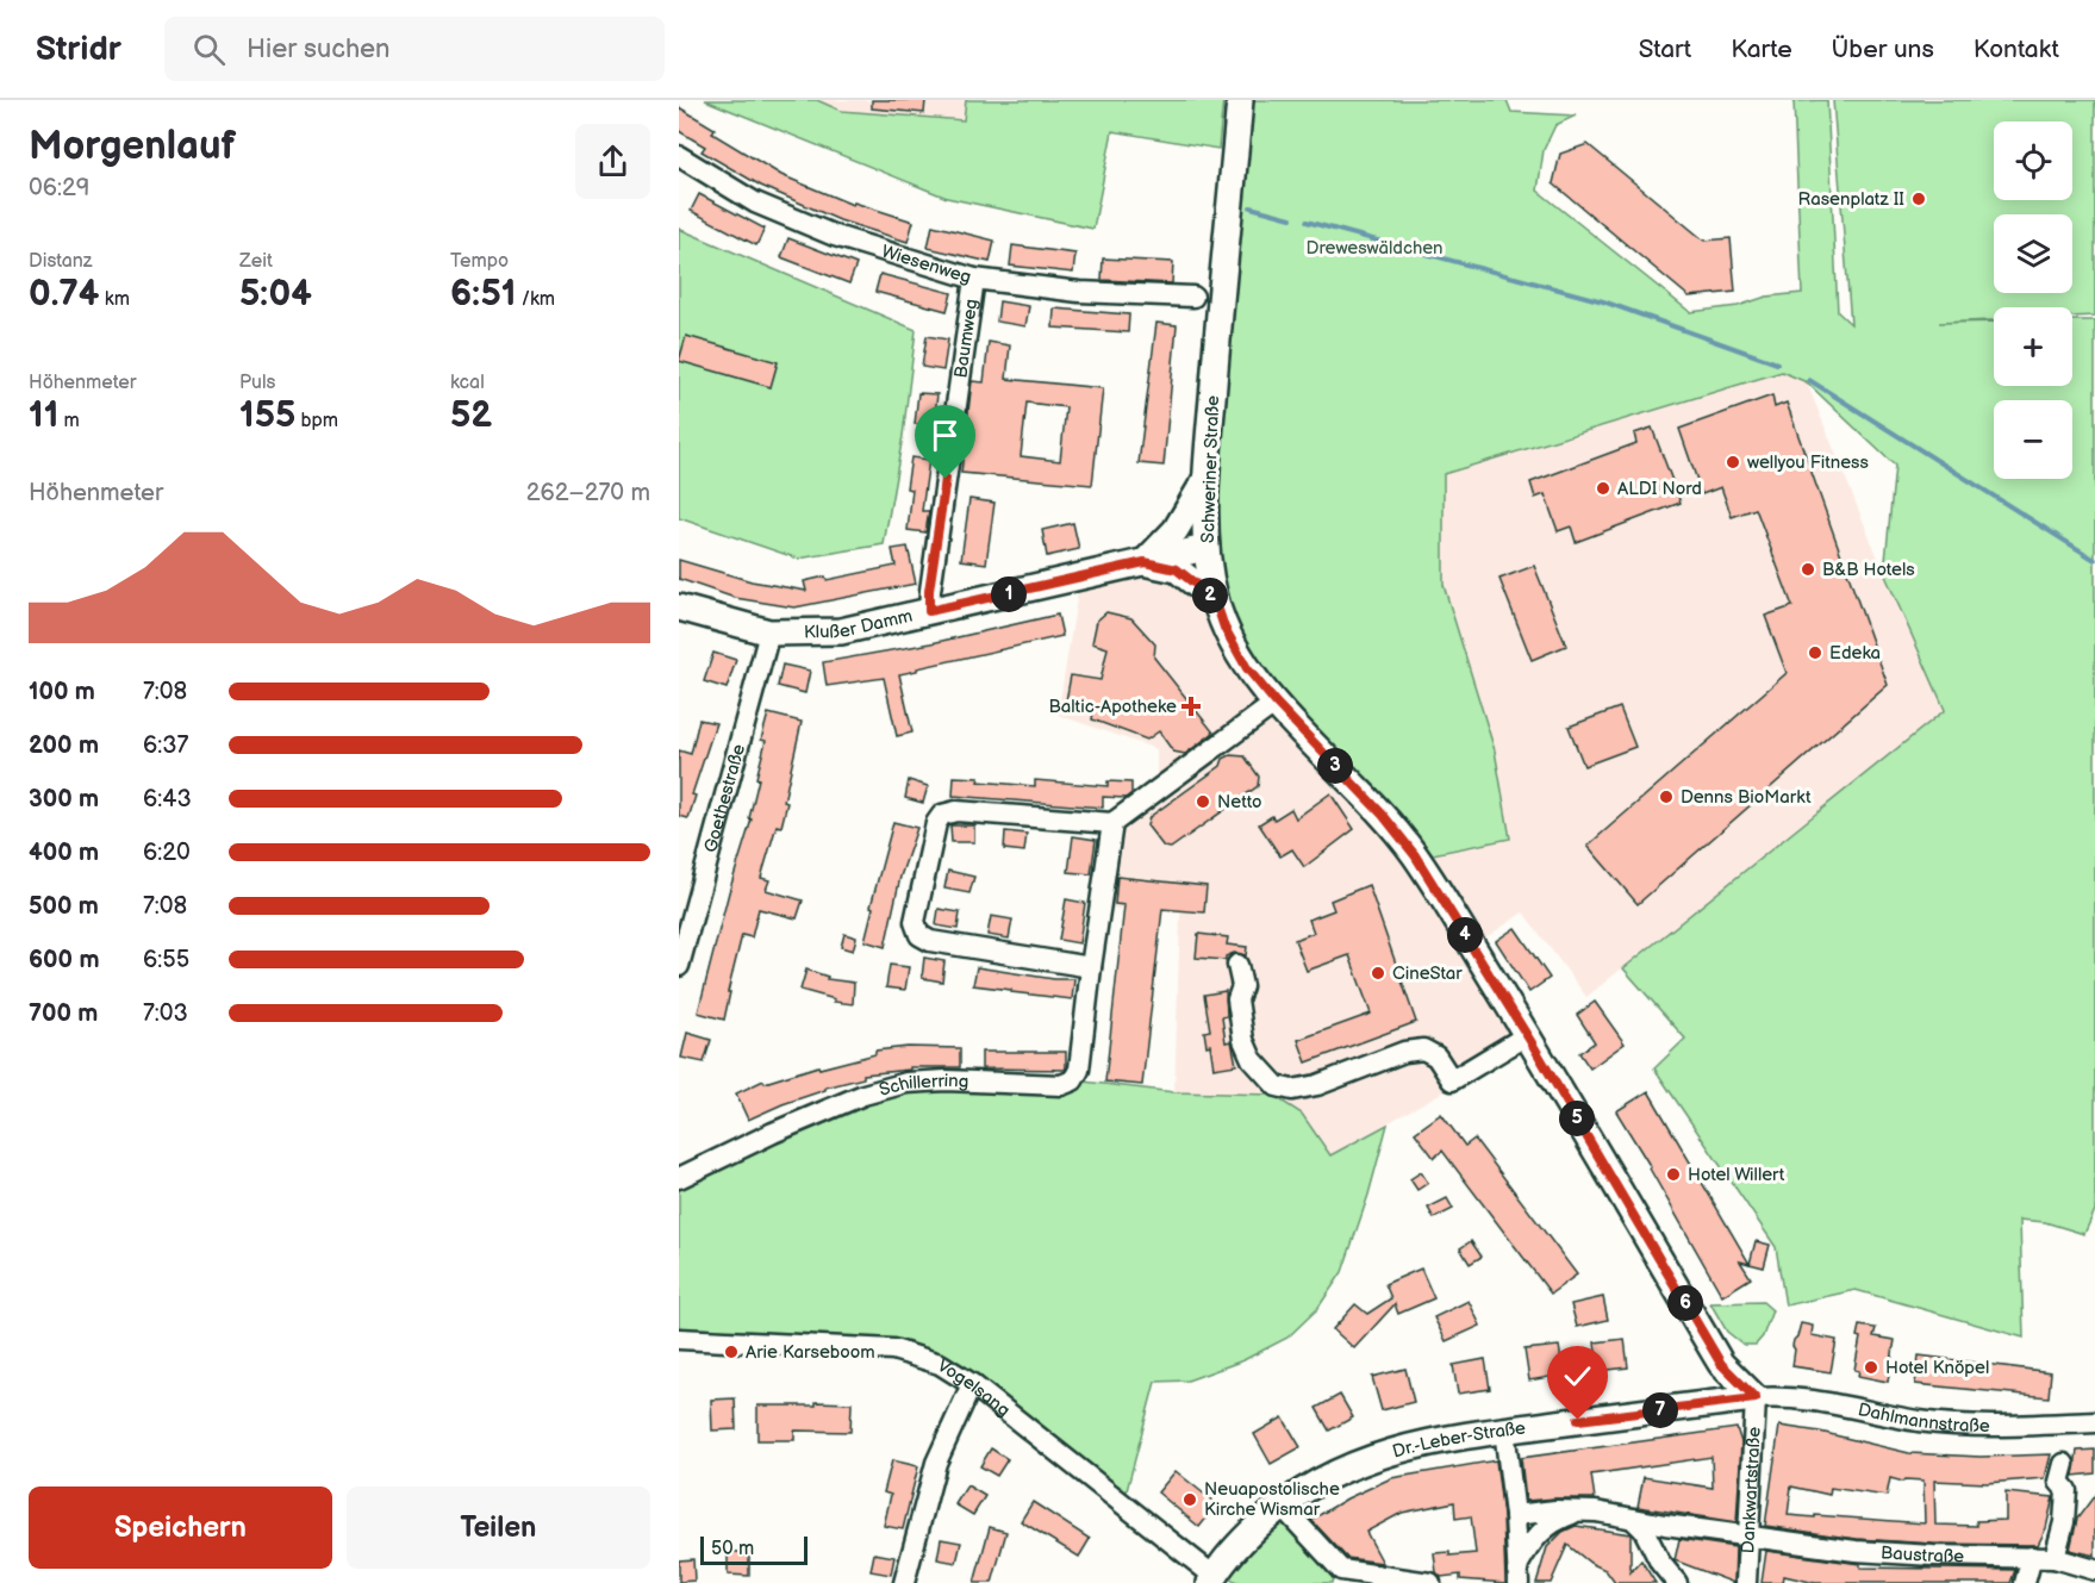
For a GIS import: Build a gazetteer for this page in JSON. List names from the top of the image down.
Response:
{
  "streets": {
    "main road": ["Schweriner Straße", "Klußer Damm", "Dr.-Leber-Straße"],
    "street": [
      "Wiesenweg",
      "Baumweg",
      "Goethestraße",
      "Schillerring",
      "Vogelsang",
      "Dahlmannstraße",
      "Dankwartstraße",
      "Baustraße"
    ]
  },
  "crossings": [
    ["Wiesenweg", "Baumweg"],
    ["Baumweg", "Klußer Damm"],
    ["Schweriner Straße", "Klußer Damm"],
    ["Schweriner Straße", "Dahlmannstraße"],
    ["Schweriner Straße", "Dr.-Leber-Straße"],
    ["Schweriner Straße", "Dankwartstraße"],
    ["Klußer Damm", "Goethestraße"],
    ["Vogelsang", "Dr.-Leber-Straße"],
    ["Dahlmannstraße", "Dr.-Leber-Straße"],
    ["Dahlmannstraße", "Dankwartstraße"],
    ["Dr.-Leber-Straße", "Dankwartstraße"],
    ["Dankwartstraße", "Baustraße"]
  ],
  "parks": ["Dreweswäldchen"],
  "places": {
    "other": [
      "Rasenplatz II",
      "wellyou Fitness",
      "ALDI Nord",
      "B&B Hotels",
      "Edeka",
      "Denns BioMarkt",
      "Netto",
      "CineStar",
      "Hotel Willert",
      "Arie Karseboom",
      "Hotel Knöpel",
      "Neuapostolische Kirche Wismar"
    ],
    "health": ["Baltic-Apotheke"]
  },
  "scale_bar": "50 m",
  "page": {
    "header": "Stridr",
    "search": "Hier suchen",
    "nav": [
      "Start",
      "Karte",
      "Über uns",
      "Kontakt"
    ],
    "heading": ["Morgenlauf", "06:29"],
    "map_buttons": ["+", "−"],
    "stats": [
      ["Distanz", "0.74 km"],
      ["Zeit", "5:04"],
      ["Tempo", "6:51 /km"],
      ["Höhenmeter", "11 m"],
      ["Puls", "155 bpm"],
      ["kcal", "52"]
    ],
    "chart": ["Höhenmeter", "262–270 m"],
    "pins": [
      "1",
      "2",
      "3",
      "4",
      "5",
      "6",
      "7"
    ],
    "list": [
      {
        "name": "100 m",
        "note": "7:08"
      },
      {
        "name": "200 m",
        "note": "6:37"
      },
      {
        "name": "300 m",
        "note": "6:43"
      },
      {
        "name": "400 m",
        "note": "6:20"
      },
      {
        "name": "500 m",
        "note": "7:08"
      },
      {
        "name": "600 m",
        "note": "6:55"
      },
      {
        "name": "700 m",
        "note": "7:03"
      }
    ],
    "buttons": ["Speichern", "Teilen"],
    "scale": "50 m"
  }
}
